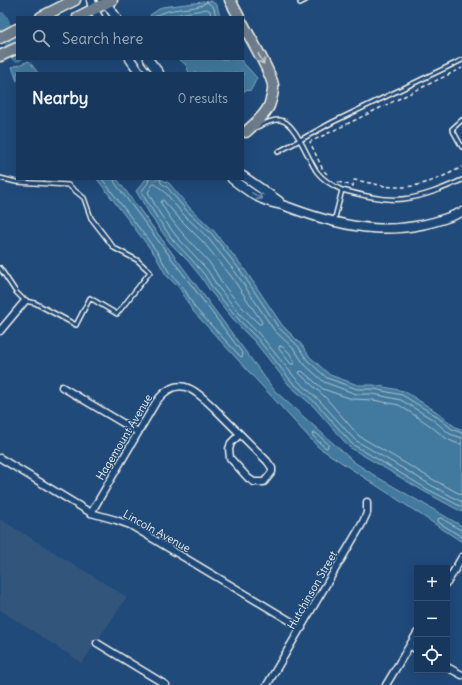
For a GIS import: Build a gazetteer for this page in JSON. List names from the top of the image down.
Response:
{
  "streets": {
    "street": ["Hagemount Avenue", "Lincoln Avenue", "Hutchinson Street"]
  },
  "crossings": [
    ["Hagemount Avenue", "Lincoln Avenue"],
    ["Lincoln Avenue", "Hutchinson Street"]
  ],
  "page": {
    "search": "Search here",
    "heading": ["Nearby", "0 results"],
    "map_buttons": ["+", "−"]
  }
}
